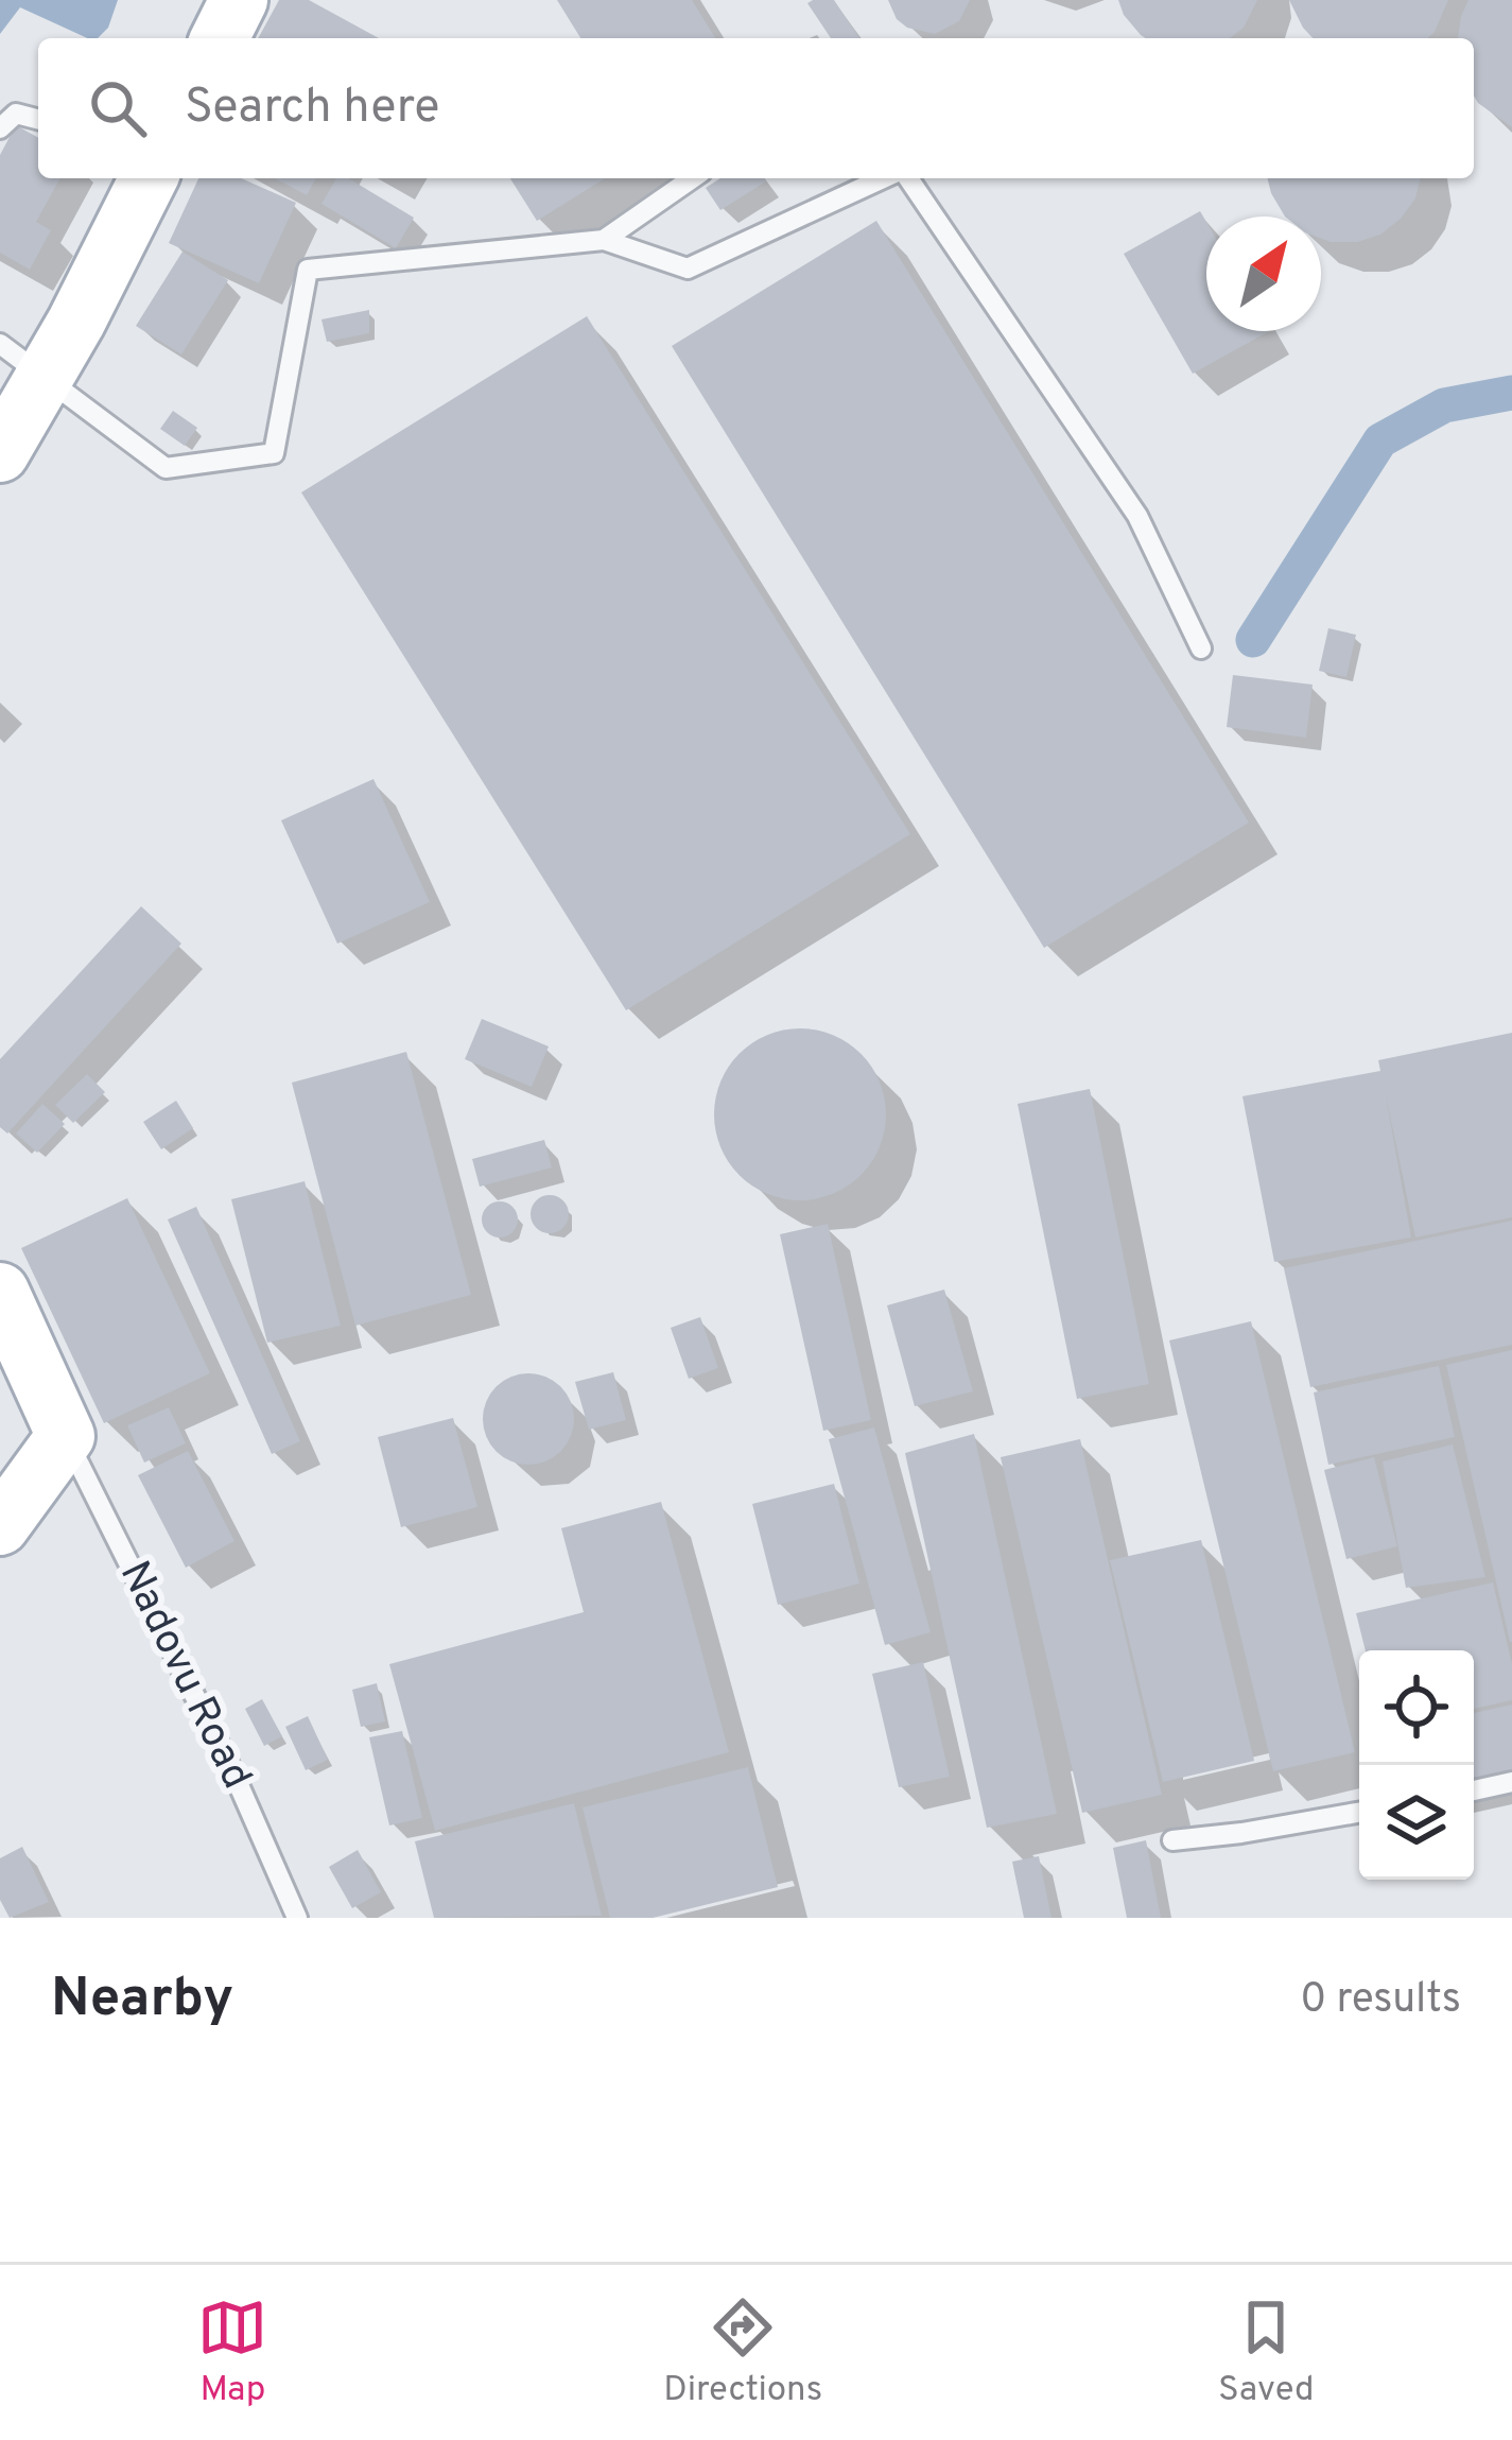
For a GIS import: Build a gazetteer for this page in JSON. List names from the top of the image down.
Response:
{
  "streets": {
    "lane": ["Nadovu Road"]
  },
  "north": "top right",
  "page": {
    "search": "Search here",
    "heading": ["Nearby", "0 results"],
    "nav": ["Map", "Directions", "Saved"]
  }
}
